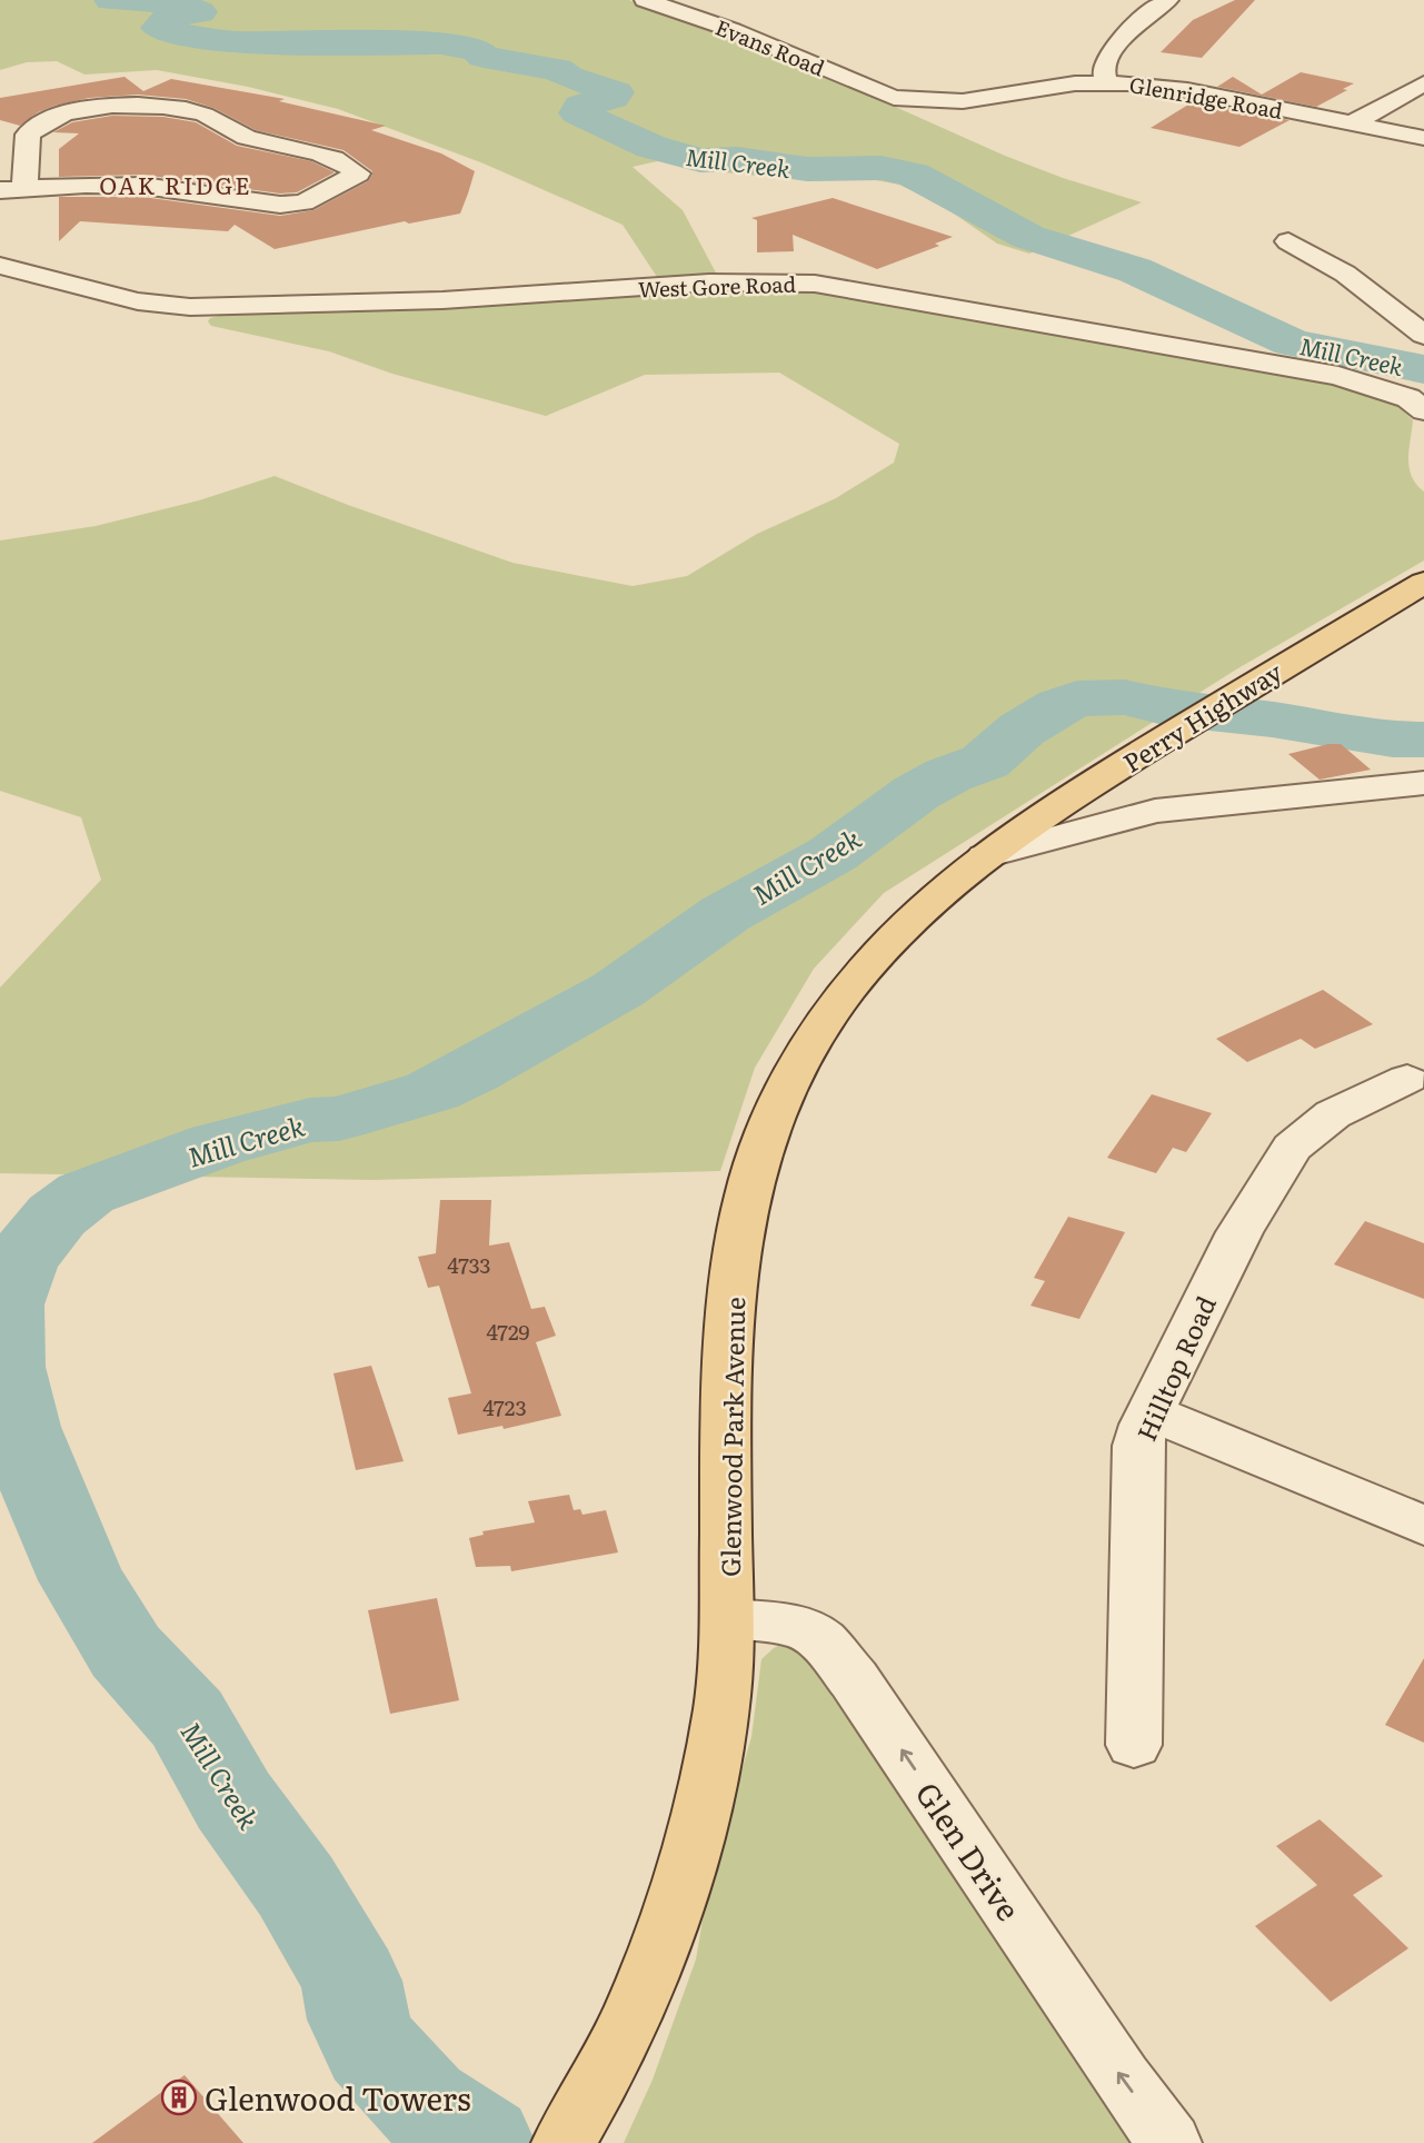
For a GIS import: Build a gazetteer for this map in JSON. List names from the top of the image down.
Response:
{
  "streets": {
    "main road": ["Perry Highway", "Glenwood Park Avenue"],
    "street": [
      "Evans Road",
      "Glenridge Road",
      "West Gore Road",
      "Hilltop Road",
      "Glen Drive"
    ]
  },
  "crossings": [
    ["Evans Road", "Glenridge Road"],
    ["Perry Highway", "Glenwood Park Avenue"],
    ["Glenwood Park Avenue", "Glen Drive"]
  ],
  "one_way": ["Glen Drive"],
  "districts": ["OAK RIDGE"],
  "water": ["Mill Creek"],
  "places": {
    "building": ["Glenwood Towers"]
  },
  "house_numbers": ["4733", "4729", "4723"]
}
